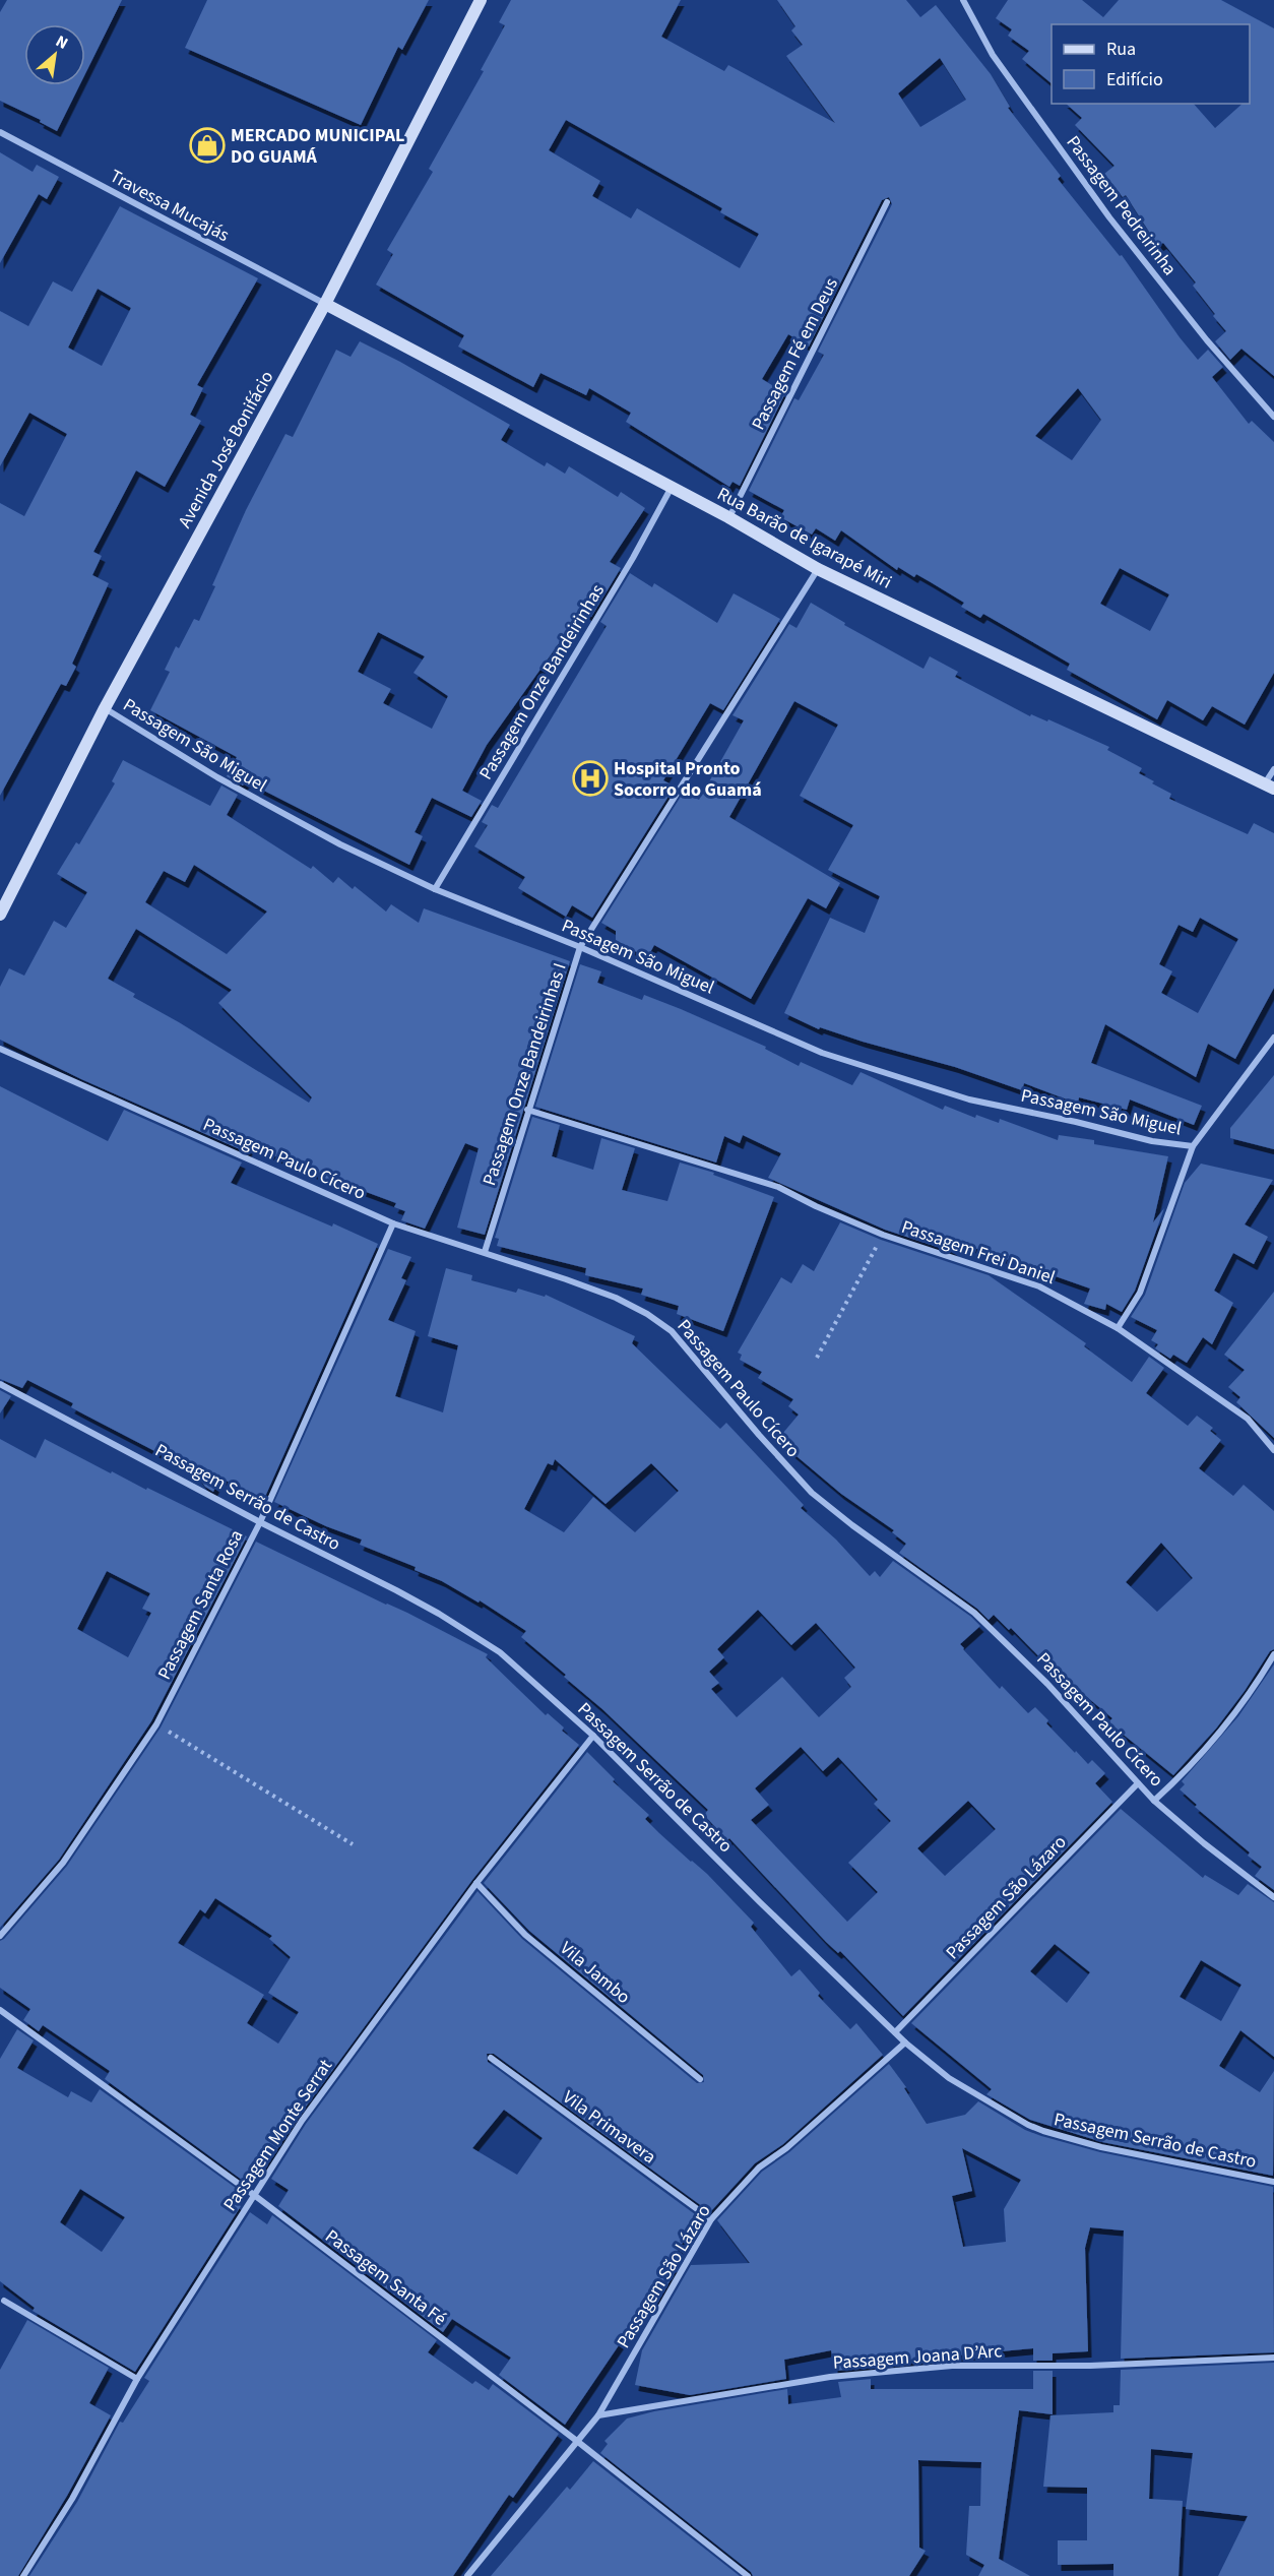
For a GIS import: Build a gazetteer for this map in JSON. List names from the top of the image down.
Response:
{
  "streets": {
    "main road": ["Avenida José Bonifácio", "Rua Barão de Igarapé Miri"],
    "street": [
      "Travessa Mucajás",
      "Passagem Pedreirinha",
      "Passagem Fé em Deus",
      "Passagem Onze Bandeirinhas",
      "Passagem São Miguel",
      "Passagem Onze Bandeirinhas I",
      "Passagem Paulo Cícero",
      "Passagem Frei Daniel",
      "Passagem Serrão de Castro",
      "Passagem Santa Rosa",
      "Passagem São Lázaro",
      "Vila Jambo",
      "Vila Primavera",
      "Passagem Monte Serrat",
      "Passagem Santa Fé",
      "Passagem Joana D’Arc"
    ]
  },
  "crossings": [
    ["Travessa Mucajás", "Avenida José Bonifácio"],
    ["Travessa Mucajás", "Rua Barão de Igarapé Miri"],
    ["Passagem Fé em Deus", "Rua Barão de Igarapé Miri"],
    ["Avenida José Bonifácio", "Rua Barão de Igarapé Miri"],
    ["Avenida José Bonifácio", "Passagem São Miguel"],
    ["Rua Barão de Igarapé Miri", "Passagem Onze Bandeirinhas"],
    ["Rua Barão de Igarapé Miri", "Passagem Onze Bandeirinhas I"],
    ["Passagem Onze Bandeirinhas", "Passagem São Miguel"],
    ["Passagem São Miguel", "Passagem Onze Bandeirinhas I"],
    ["Passagem Onze Bandeirinhas I", "Passagem Paulo Cícero"],
    ["Passagem Onze Bandeirinhas I", "Passagem Frei Daniel"],
    ["Passagem Paulo Cícero", "Passagem Santa Rosa"],
    ["Passagem Paulo Cícero", "Passagem São Lázaro"],
    ["Passagem Serrão de Castro", "Passagem Santa Rosa"],
    ["Passagem Serrão de Castro", "Passagem São Lázaro"],
    ["Passagem Serrão de Castro", "Passagem Monte Serrat"],
    ["Passagem São Lázaro", "Vila Primavera"],
    ["Passagem São Lázaro", "Passagem Joana D’Arc"],
    ["Vila Jambo", "Passagem Monte Serrat"],
    ["Passagem Monte Serrat", "Passagem Santa Fé"]
  ],
  "places": {
    "shop": ["MERCADO MUNICIPAL DO GUAMÁ"],
    "hospital": ["Hospital Pronto Socorro do Guamá"]
  },
  "legend": ["Rua", "Edifício"],
  "north": "top right"
}
